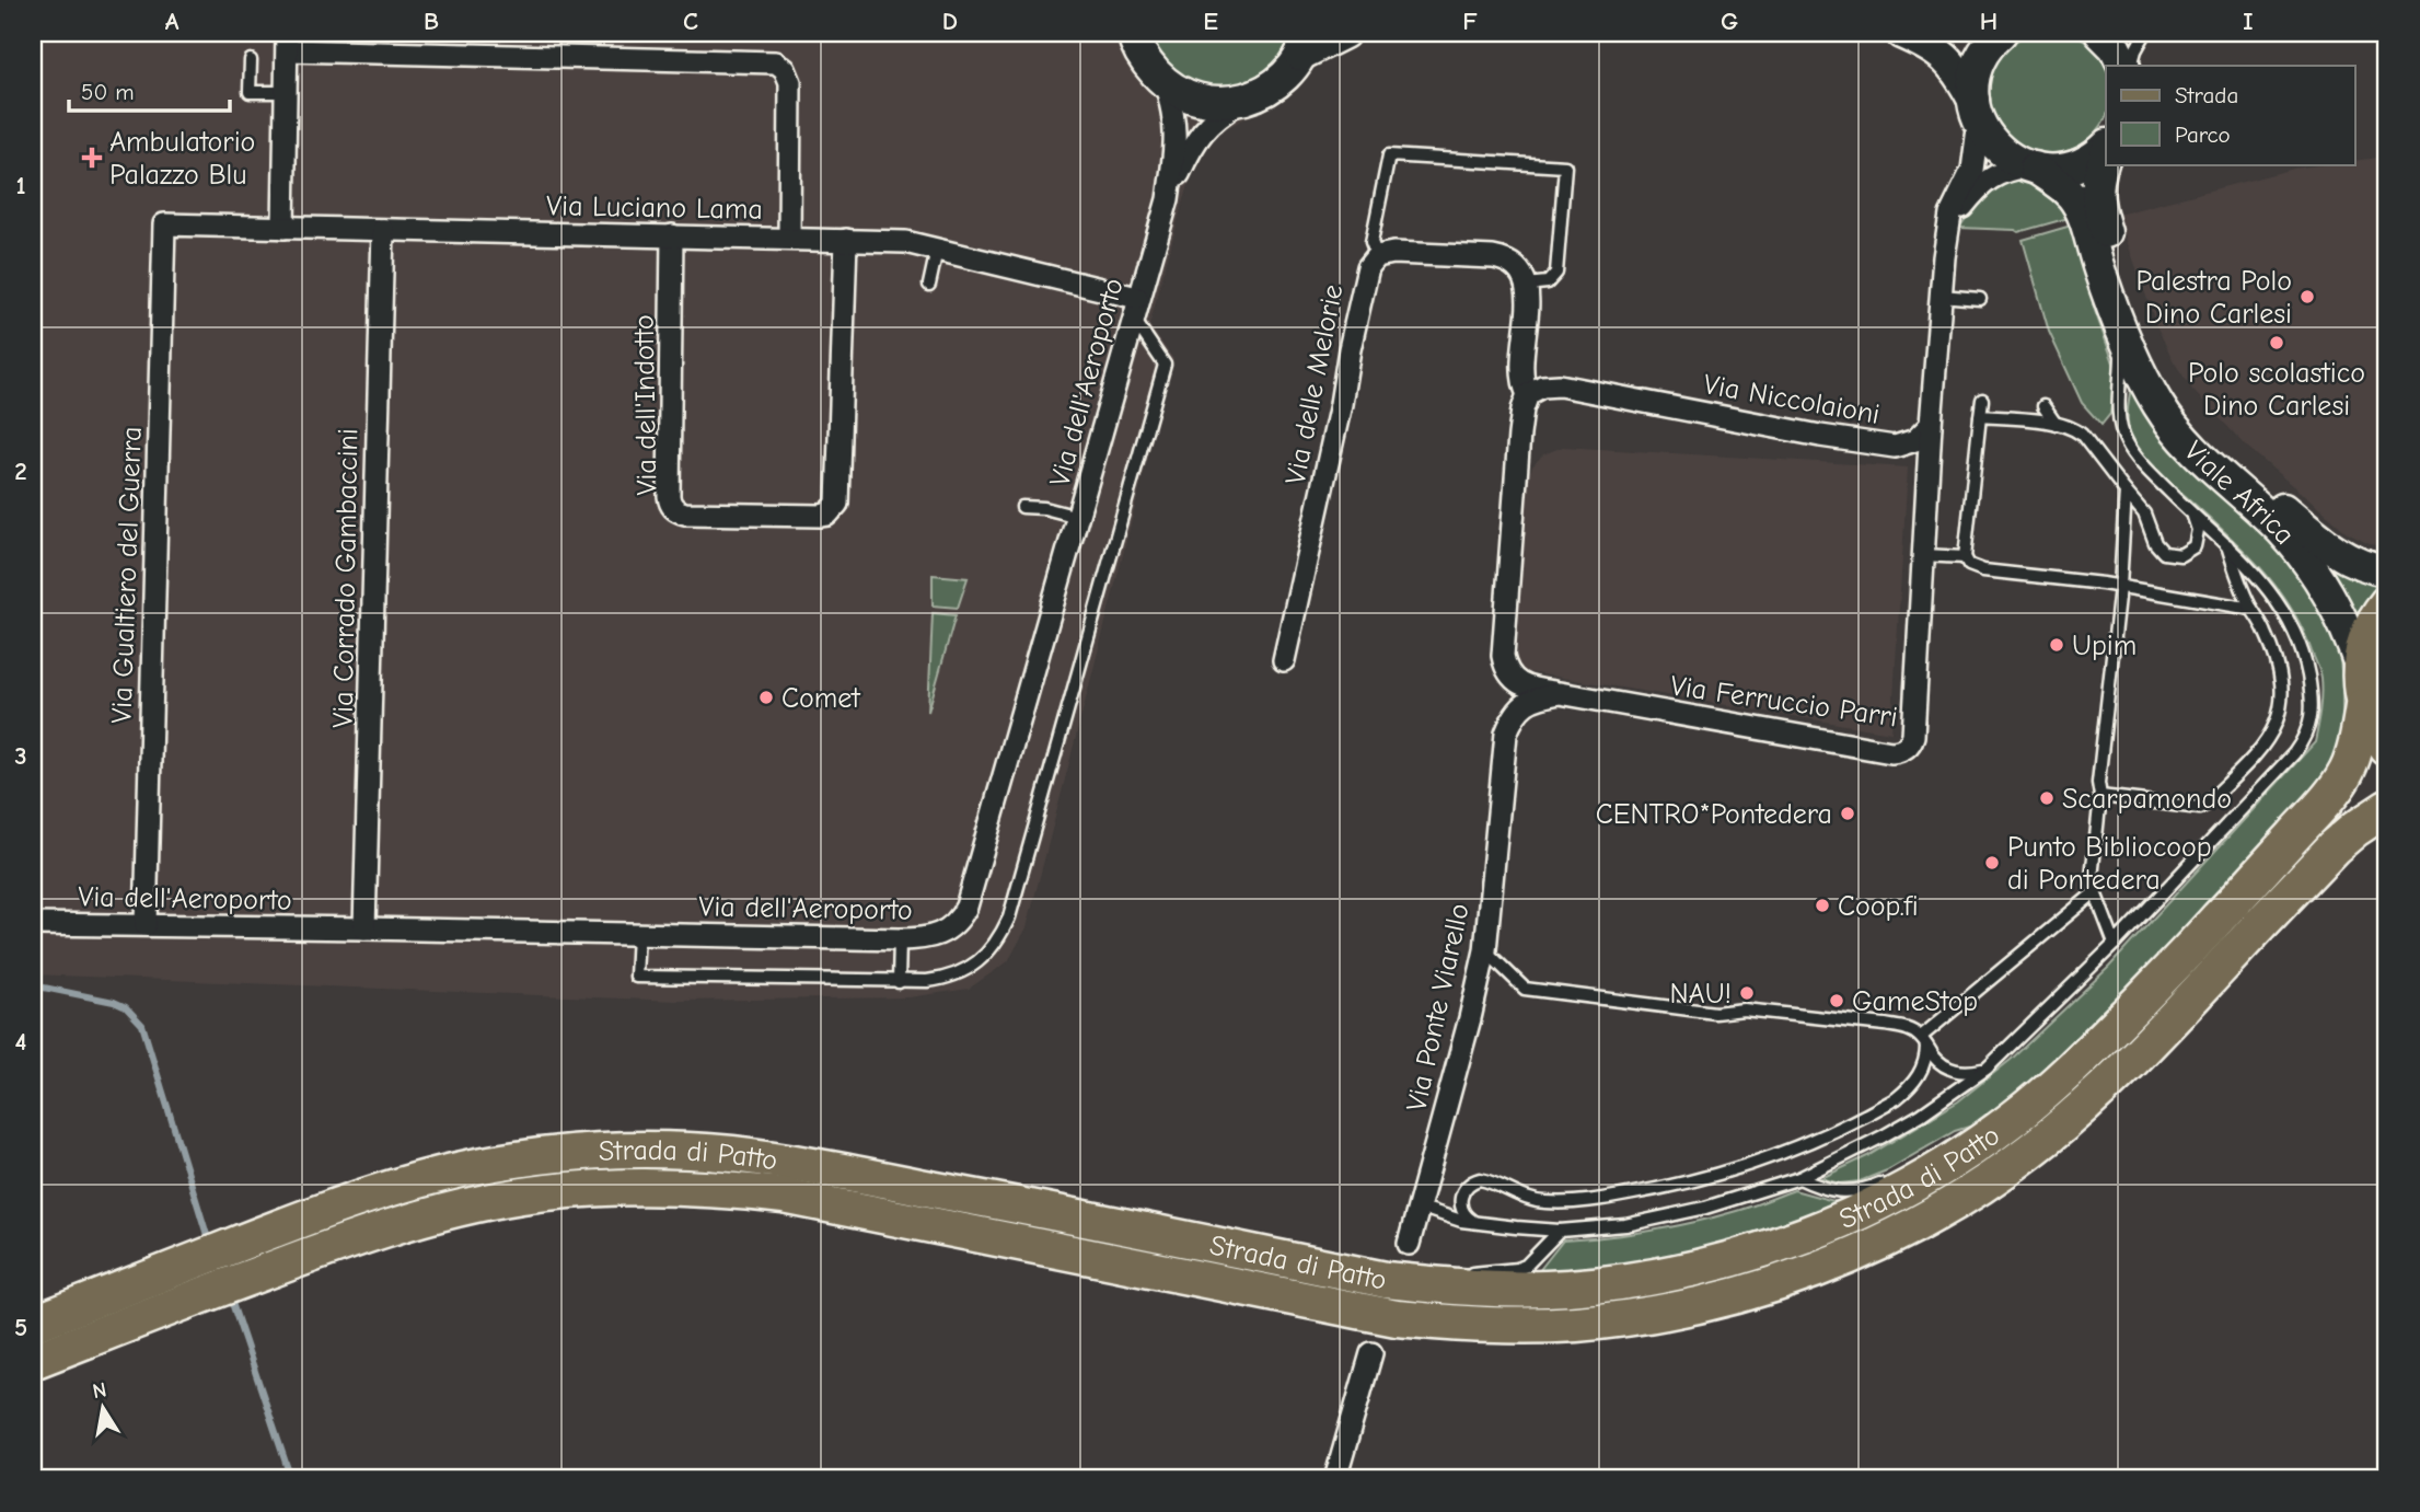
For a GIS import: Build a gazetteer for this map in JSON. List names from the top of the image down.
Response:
{
  "streets": {
    "main road": ["Strada di Patto"],
    "street": [
      "Via Luciano Lama",
      "Via dell'Aeroporto",
      "Via delle Melorie",
      "Via Niccolaioni",
      "Via dell'Indotto",
      "Viale Africa",
      "Via Gualtiero del Guerra",
      "Via Corrado Gambaccini",
      "Via Ferruccio Parri",
      "Via Ponte Viarello"
    ]
  },
  "crossings": [
    ["Via Luciano Lama", "Via dell'Aeroporto"],
    ["Via Luciano Lama", "Via dell'Indotto"],
    ["Via Luciano Lama", "Via Gualtiero del Guerra"],
    ["Via Luciano Lama", "Via Corrado Gambaccini"],
    ["Via dell'Aeroporto", "Via Gualtiero del Guerra"],
    ["Via dell'Aeroporto", "Via Corrado Gambaccini"],
    ["Via Niccolaioni", "Via Ferruccio Parri"],
    ["Via Ferruccio Parri", "Via Ponte Viarello"]
  ],
  "places": {
    "health": ["Ambulatorio Palazzo Blu"],
    "other": [
      "Palestra Polo Dino Carlesi",
      "Polo scolastico Dino Carlesi",
      "Upim",
      "Comet",
      "Scarpamondo",
      "CENTRO*Pontedera",
      "Punto Bibliocoop di Pontedera",
      "Coop.fi",
      "NAU!",
      "GameStop"
    ]
  },
  "legend": ["Strada", "Parco"],
  "scale_bar": "50 m",
  "north": "top",
  "grid": {
    "columns": [
      "A",
      "B",
      "C",
      "D",
      "E",
      "F",
      "G",
      "H",
      "I"
    ],
    "rows": [
      "1",
      "2",
      "3",
      "4",
      "5"
    ]
  }
}
